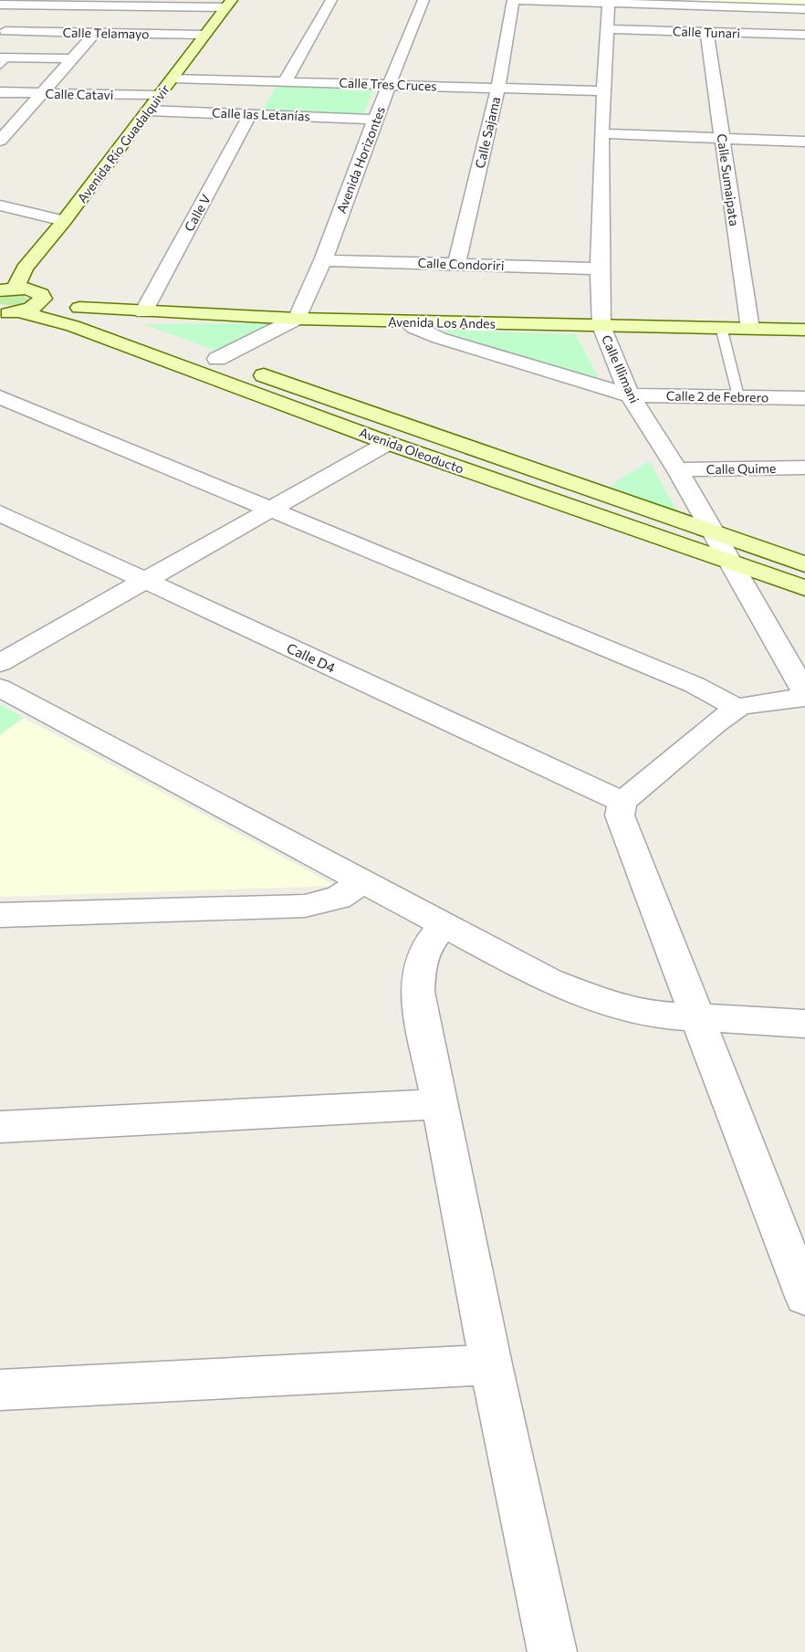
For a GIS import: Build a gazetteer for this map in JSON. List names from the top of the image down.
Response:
{
  "streets": {
    "street": [
      "Calle Tunari",
      "Calle Telamayo",
      "Calle Tres Cruces",
      "Calle Catavi",
      "Calle las Letanías",
      "Calle Sajama",
      "Avenida Río Guadalquivir",
      "Avenida Horizontes",
      "Calle Sumaipata",
      "Calle V",
      "Calle Condoriri",
      "Avenida Los Andes",
      "Calle Illimani",
      "Calle 2 de Febrero",
      "Avenida Oleoducto",
      "Calle Quime",
      "Calle D4"
    ]
  },
  "crossings": [
    ["Calle Tunari", "Calle Sumaipata"],
    ["Calle Tunari", "Calle Illimani"],
    ["Calle Telamayo", "Avenida Río Guadalquivir"],
    ["Calle Tres Cruces", "Calle Sajama"],
    ["Calle Tres Cruces", "Avenida Río Guadalquivir"],
    ["Calle Tres Cruces", "Avenida Horizontes"],
    ["Calle Tres Cruces", "Calle Illimani"],
    ["Calle Catavi", "Avenida Río Guadalquivir"],
    ["Calle las Letanías", "Avenida Río Guadalquivir"],
    ["Calle las Letanías", "Avenida Horizontes"],
    ["Calle las Letanías", "Calle V"],
    ["Calle Sajama", "Calle Condoriri"],
    ["Avenida Horizontes", "Calle Condoriri"],
    ["Avenida Horizontes", "Avenida Los Andes"],
    ["Avenida Horizontes", "Avenida Oleoducto"],
    ["Calle Sumaipata", "Avenida Los Andes"],
    ["Calle V", "Avenida Los Andes"],
    ["Calle Condoriri", "Calle Illimani"],
    ["Avenida Los Andes", "Calle Illimani"],
    ["Avenida Los Andes", "Calle 2 de Febrero"],
    ["Avenida Los Andes", "Avenida Oleoducto"],
    ["Calle Illimani", "Calle 2 de Febrero"],
    ["Calle Illimani", "Avenida Oleoducto"],
    ["Calle Illimani", "Calle Quime"]
  ]
}
